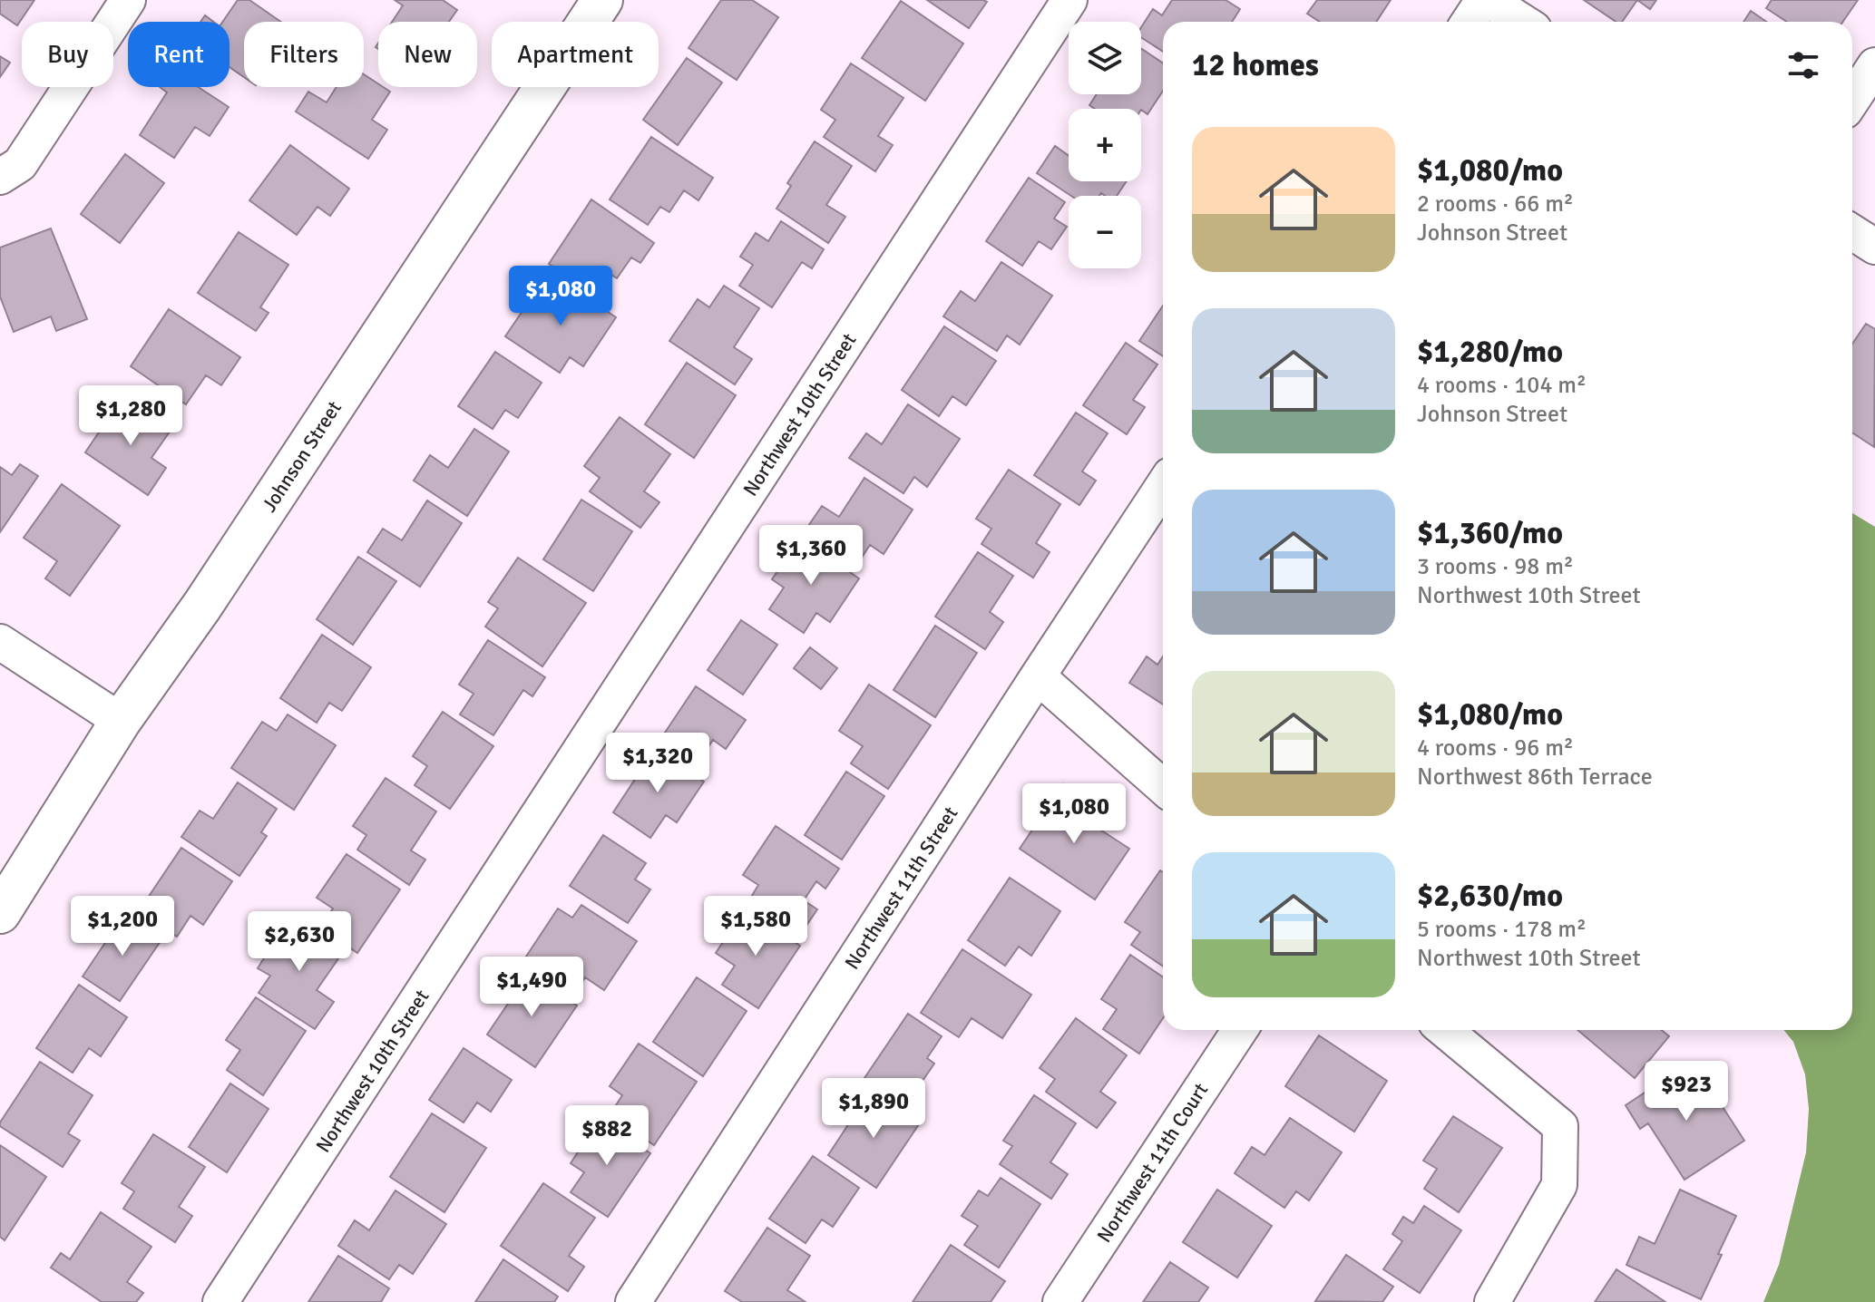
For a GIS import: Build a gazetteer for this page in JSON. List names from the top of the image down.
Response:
{
  "streets": {
    "street": [
      "Northwest 10th Street",
      "Johnson Street",
      "Northwest 11th Street",
      "Northwest 11th Court"
    ]
  },
  "page": {
    "map_buttons": ["+", "−"],
    "chip": [
      "Buy",
      "Rent",
      "Filters",
      "New",
      "Apartment"
    ],
    "heading": "12 homes",
    "list": [
      {
        "name": "$1,080/mo",
        "note": "2 rooms · 66 m² · Johnson Street"
      },
      {
        "name": "$1,280/mo",
        "note": "4 rooms · 104 m² · Johnson Street"
      },
      {
        "name": "$1,360/mo",
        "note": "3 rooms · 98 m² · Northwest 10th Street"
      },
      {
        "name": "$1,080/mo",
        "note": "4 rooms · 96 m² · Northwest 86th Terrace"
      },
      {
        "name": "$2,630/mo",
        "note": "5 rooms · 178 m² · Northwest 10th Street"
      }
    ],
    "price": [
      "$1,080",
      "$1,280",
      "$1,360",
      "$1,320",
      "$1,080",
      "$1,200",
      "$1,580",
      "$2,630",
      "$1,490",
      "$923",
      "$1,890",
      "$882"
    ]
  }
}
